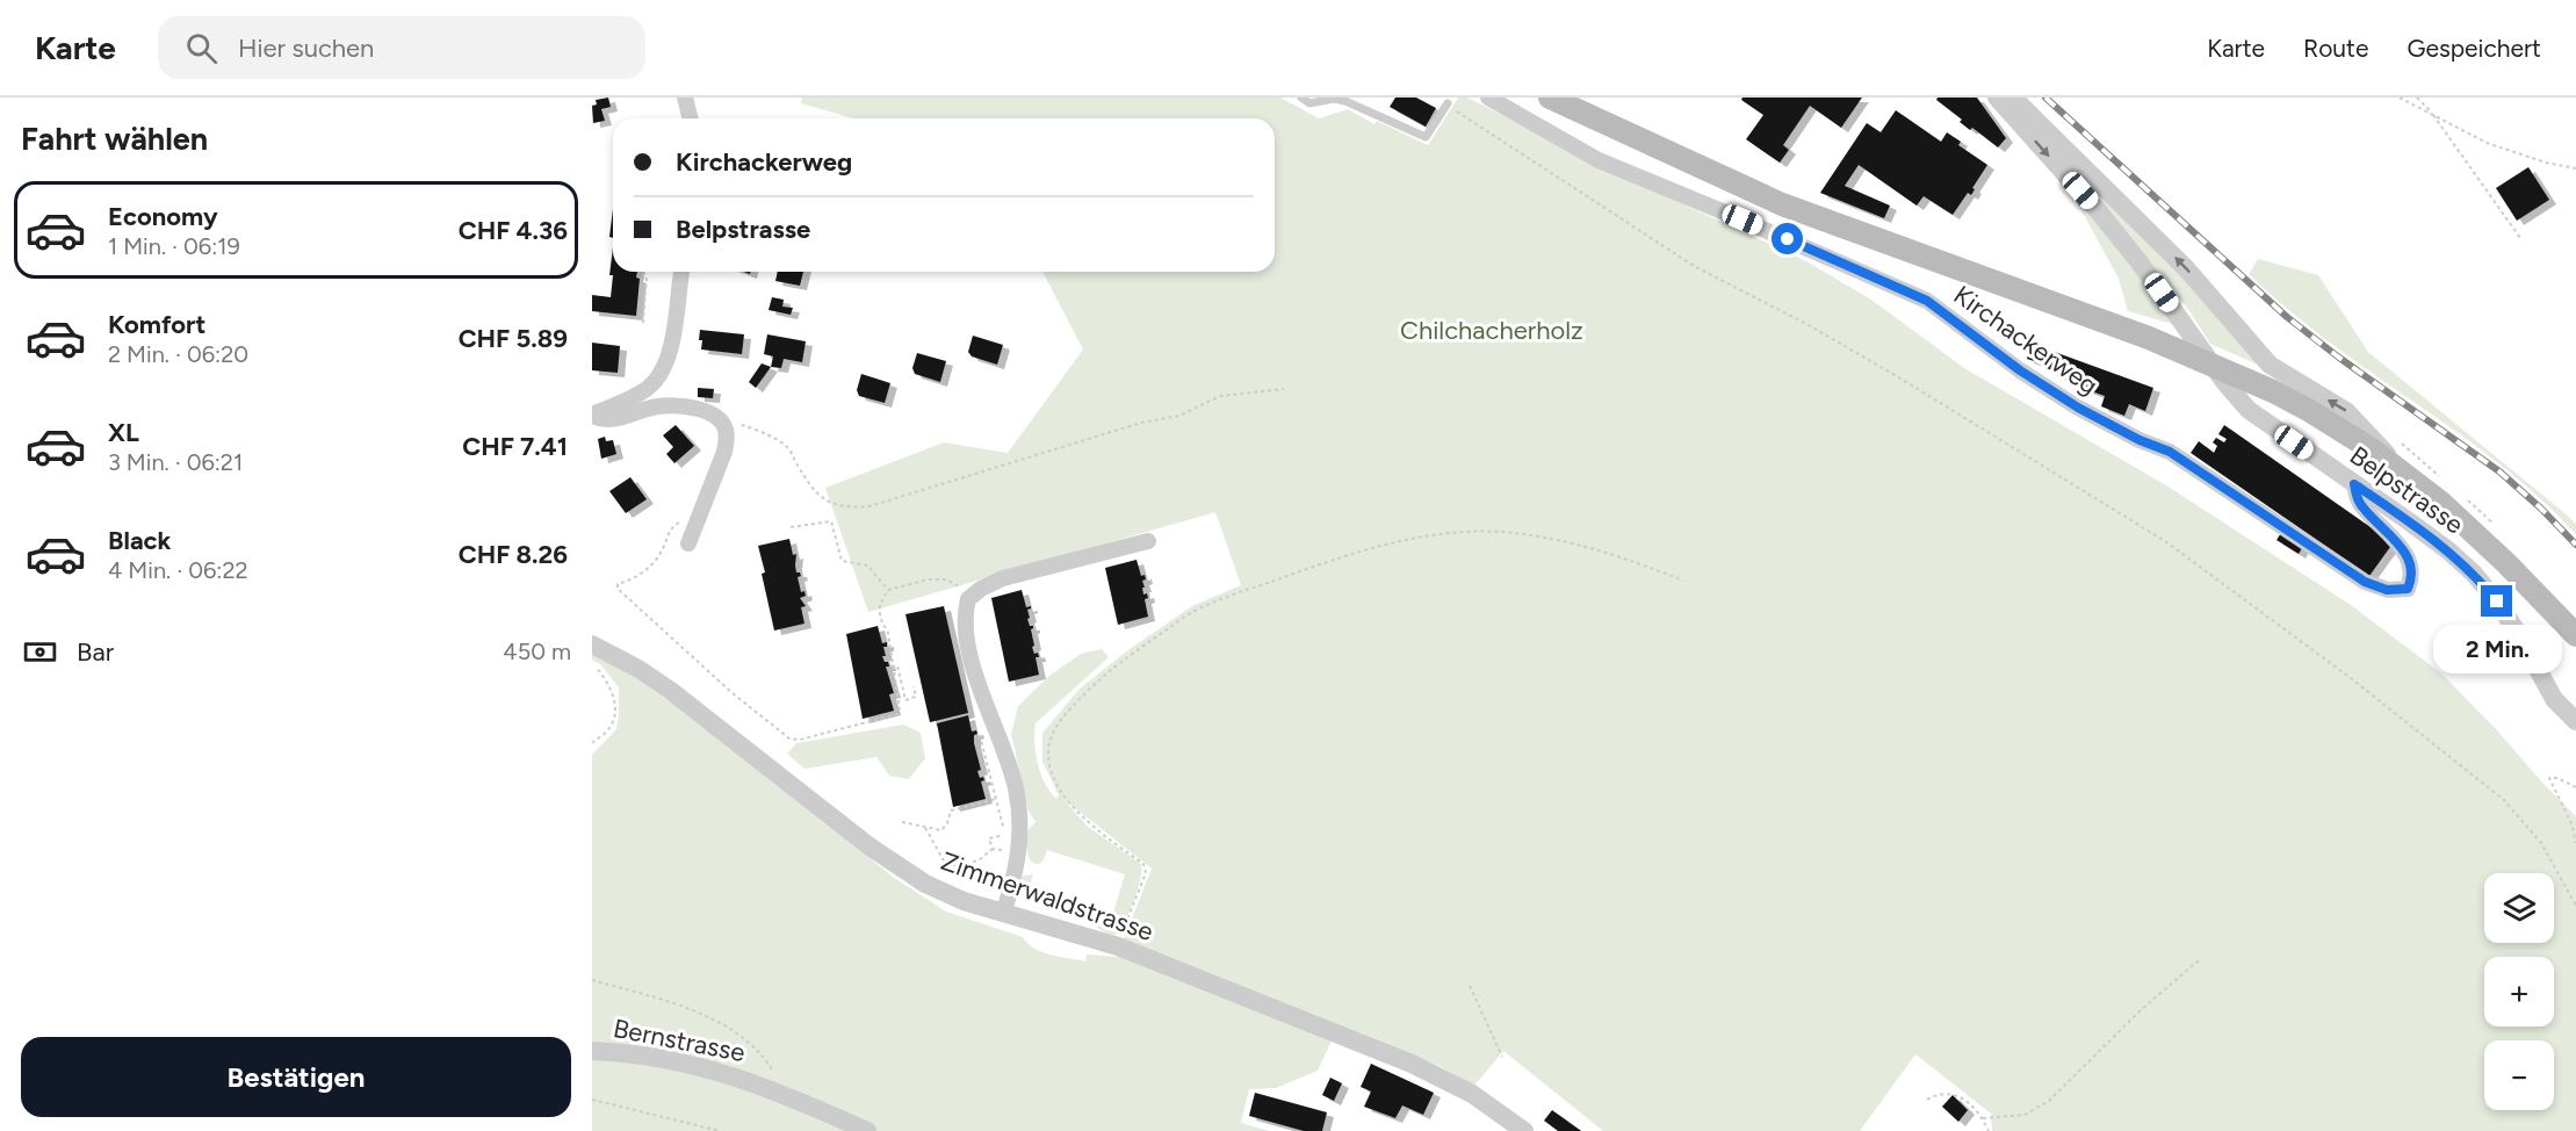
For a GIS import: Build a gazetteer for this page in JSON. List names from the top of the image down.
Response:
{
  "streets": {
    "street": [
      "Kirchackerweg",
      "Belpstrasse",
      "Zimmerwaldstrasse",
      "Bernstrasse"
    ]
  },
  "crossings": [
    ["Kirchackerweg", "Belpstrasse"]
  ],
  "parks": ["Chilchacherholz"],
  "page": {
    "header": "Karte",
    "search": "Hier suchen",
    "nav": ["Karte", "Route", "Gespeichert"],
    "heading": "Fahrt wählen",
    "banner": ["Kirchackerweg", "Belpstrasse"],
    "list": [
      {
        "name": "Economy",
        "note": "1 Min. · 06:19",
        "value": "CHF 4.36"
      },
      {
        "name": "Komfort",
        "note": "2 Min. · 06:20",
        "value": "CHF 5.89"
      },
      {
        "name": "XL",
        "note": "3 Min. · 06:21",
        "value": "CHF 7.41"
      },
      {
        "name": "Black",
        "note": "4 Min. · 06:22",
        "value": "CHF 8.26"
      }
    ],
    "pay": ["Bar", "450 m"],
    "bubble": "2 Min.",
    "map_buttons": ["+", "−"],
    "buttons": "Bestätigen"
  }
}
